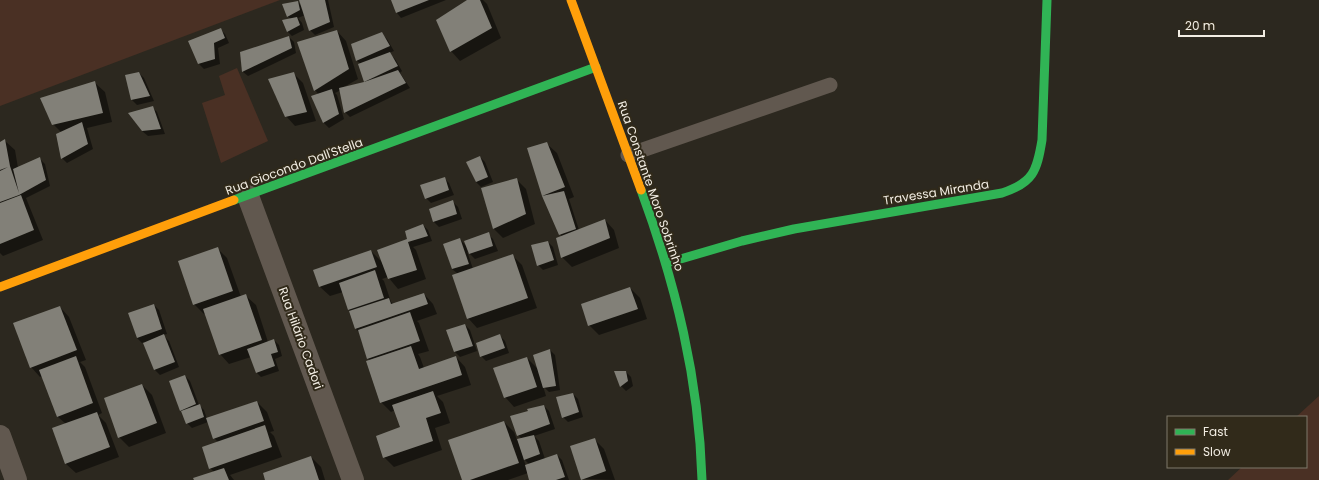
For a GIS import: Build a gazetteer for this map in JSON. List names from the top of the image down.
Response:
{
  "streets": {
    "street": [
      "Rua Giocondo Dall'Stella",
      "Rua Constante Moro Sobrinho",
      "Travessa Miranda",
      "Rua Hilário Cadori"
    ]
  },
  "crossings": [
    ["Rua Giocondo Dall'Stella", "Rua Constante Moro Sobrinho"],
    ["Rua Giocondo Dall'Stella", "Rua Hilário Cadori"],
    ["Rua Constante Moro Sobrinho", "Travessa Miranda"]
  ],
  "legend": ["Fast", "Slow"],
  "scale_bar": "20 m"
}
